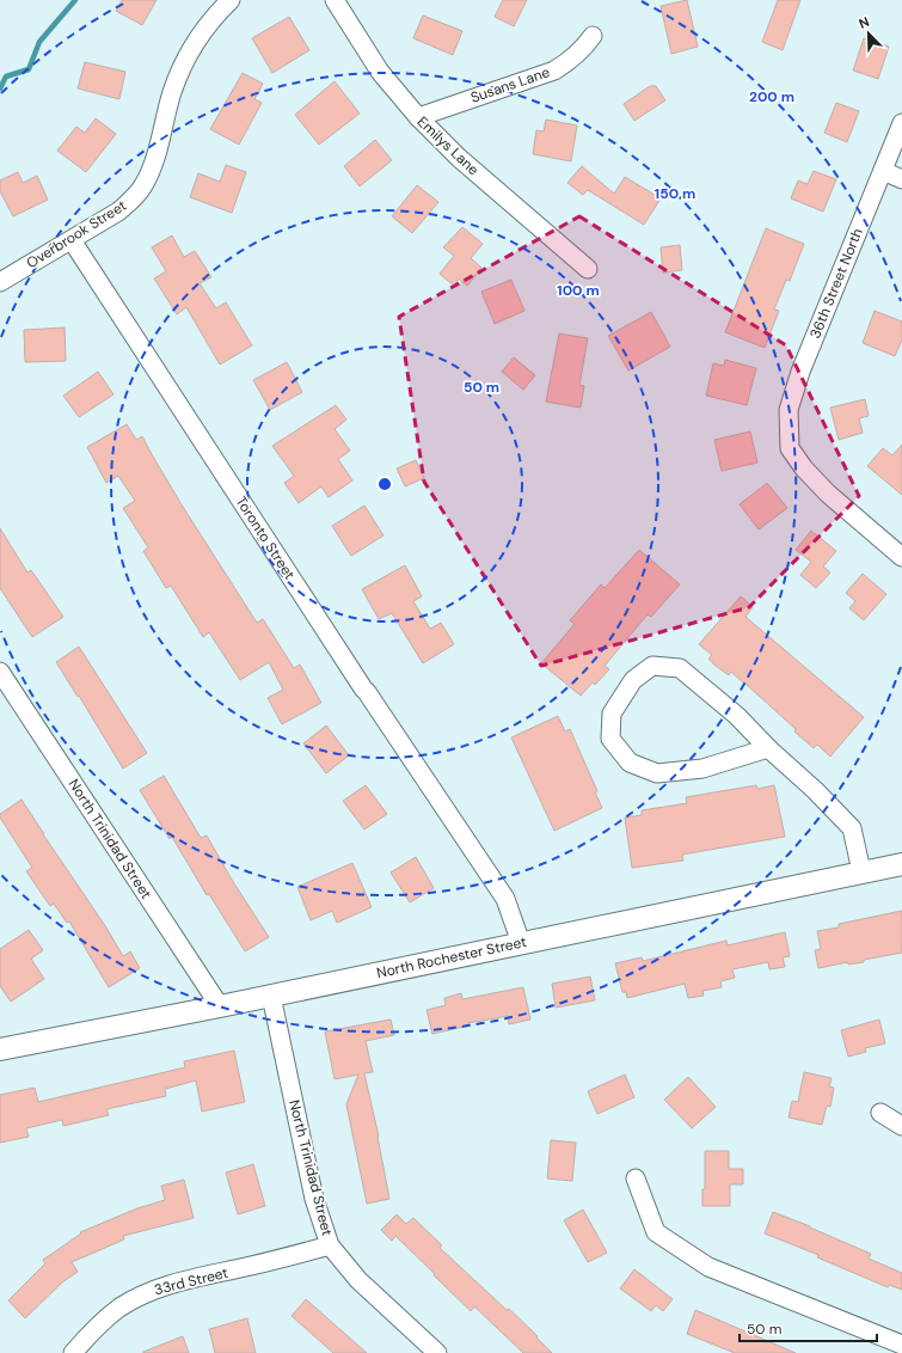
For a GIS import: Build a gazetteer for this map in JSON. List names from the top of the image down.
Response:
{
  "streets": {
    "street": [
      "Susans Lane",
      "Emilys Lane",
      "Overbrook Street",
      "36th Street North",
      "Toronto Street",
      "North Trinidad Street",
      "North Rochester Street",
      "33rd Street"
    ]
  },
  "crossings": [
    ["Susans Lane", "Emilys Lane"],
    ["Overbrook Street", "Toronto Street"],
    ["Toronto Street", "North Rochester Street"],
    ["North Trinidad Street", "North Rochester Street"],
    ["North Trinidad Street", "33rd Street"]
  ],
  "scale_bar": "50 m",
  "north": "top left",
  "rings": [
    "200 m",
    "150 m",
    "100 m",
    "50 m"
  ]
}
